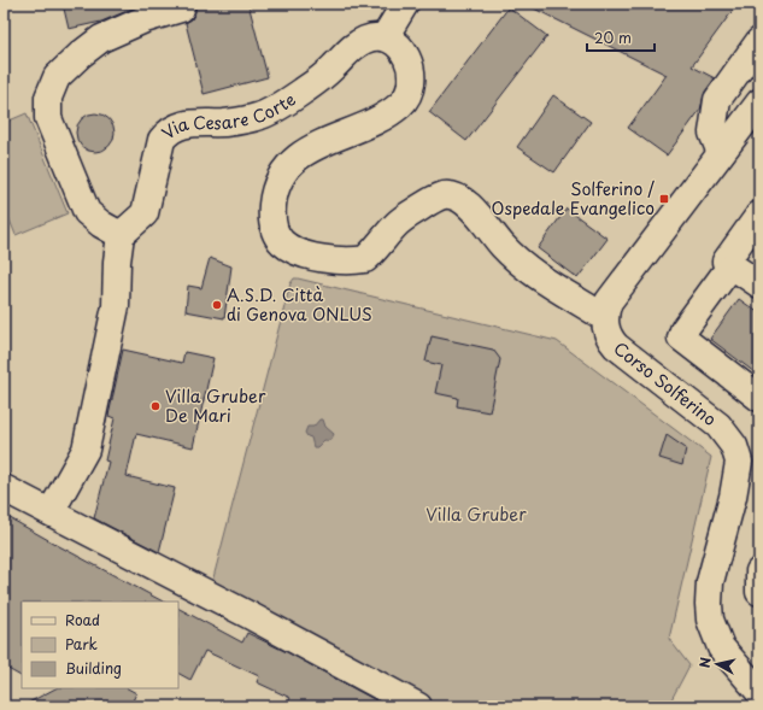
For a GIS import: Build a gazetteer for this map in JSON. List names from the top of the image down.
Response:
{
  "streets": {
    "street": ["Via Cesare Corte", "Corso Solferino"]
  },
  "parks": ["Villa Gruber"],
  "places": {
    "transit": ["Solferino / Ospedale Evangelico"],
    "other": ["A.S.D. Città di Genova ONLUS", "Villa Gruber De Mari"]
  },
  "legend": ["Road", "Park", "Building"],
  "scale_bar": "20 m",
  "north": "left"
}
